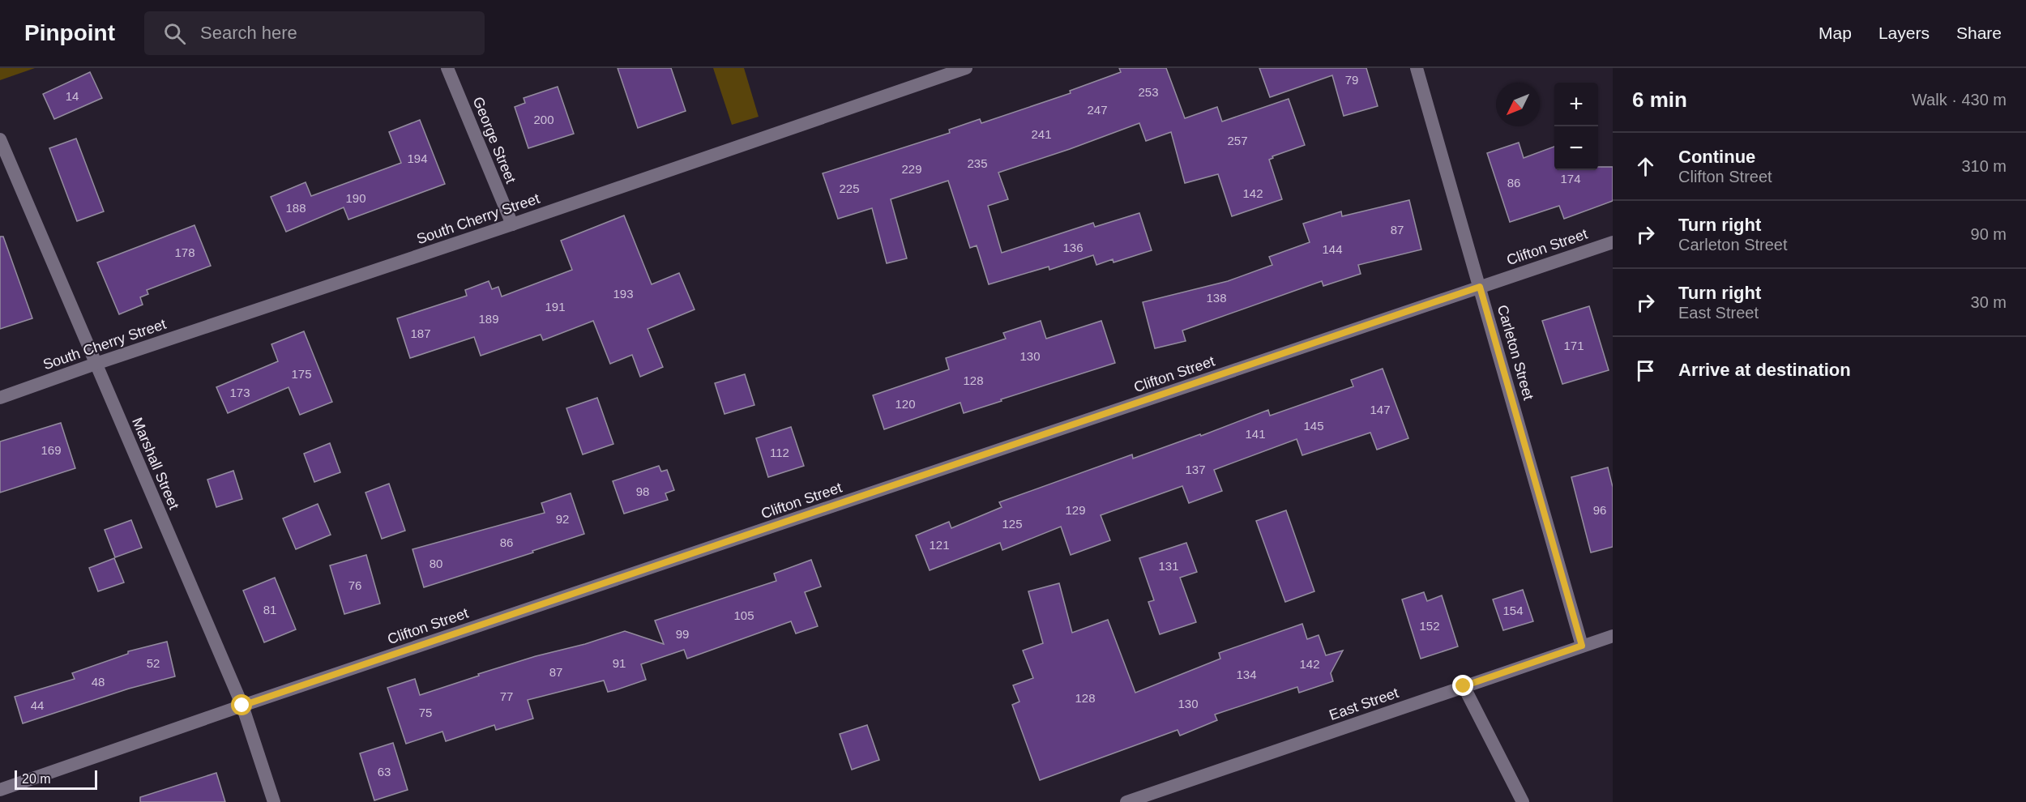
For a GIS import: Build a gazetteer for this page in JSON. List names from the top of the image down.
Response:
{
  "streets": {
    "street": [
      "George Street",
      "South Cherry Street",
      "Clifton Street",
      "Carleton Street",
      "Marshall Street",
      "East Street"
    ]
  },
  "crossings": [
    ["George Street", "South Cherry Street"],
    ["South Cherry Street", "Marshall Street"],
    ["Clifton Street", "Carleton Street"],
    ["Clifton Street", "Marshall Street"],
    ["Carleton Street", "East Street"]
  ],
  "house_numbers": [
    "79",
    "253",
    "14",
    "247",
    "200",
    "241",
    "257",
    "194",
    "235",
    "229",
    "174",
    "86",
    "225",
    "142",
    "190",
    "188",
    "87",
    "136",
    "144",
    "178",
    "193",
    "138",
    "191",
    "189",
    "187",
    "171",
    "130",
    "175",
    "128",
    "173",
    "120",
    "147",
    "145",
    "141",
    "169",
    "112",
    "137",
    "98",
    "129",
    "96",
    "92",
    "125",
    "86",
    "121",
    "80",
    "131",
    "76",
    "81",
    "154",
    "105",
    "152",
    "99",
    "52",
    "91",
    "142",
    "87",
    "134",
    "48",
    "77",
    "128",
    "130",
    "44",
    "75",
    "63"
  ],
  "scale_bar": "20 m",
  "north": "bottom left",
  "page": {
    "header": "Pinpoint",
    "search": "Search here",
    "nav": ["Map", "Layers", "Share"],
    "heading": ["6 min", "Walk · 430 m"],
    "map_buttons": ["+", "−"],
    "list": [
      ["Continue", "Clifton Street", "310 m"],
      ["Turn right", "Carleton Street", "90 m"],
      ["Turn right", "East Street", "30 m"],
      "Arrive at destination"
    ],
    "scale": "20 m"
  }
}
